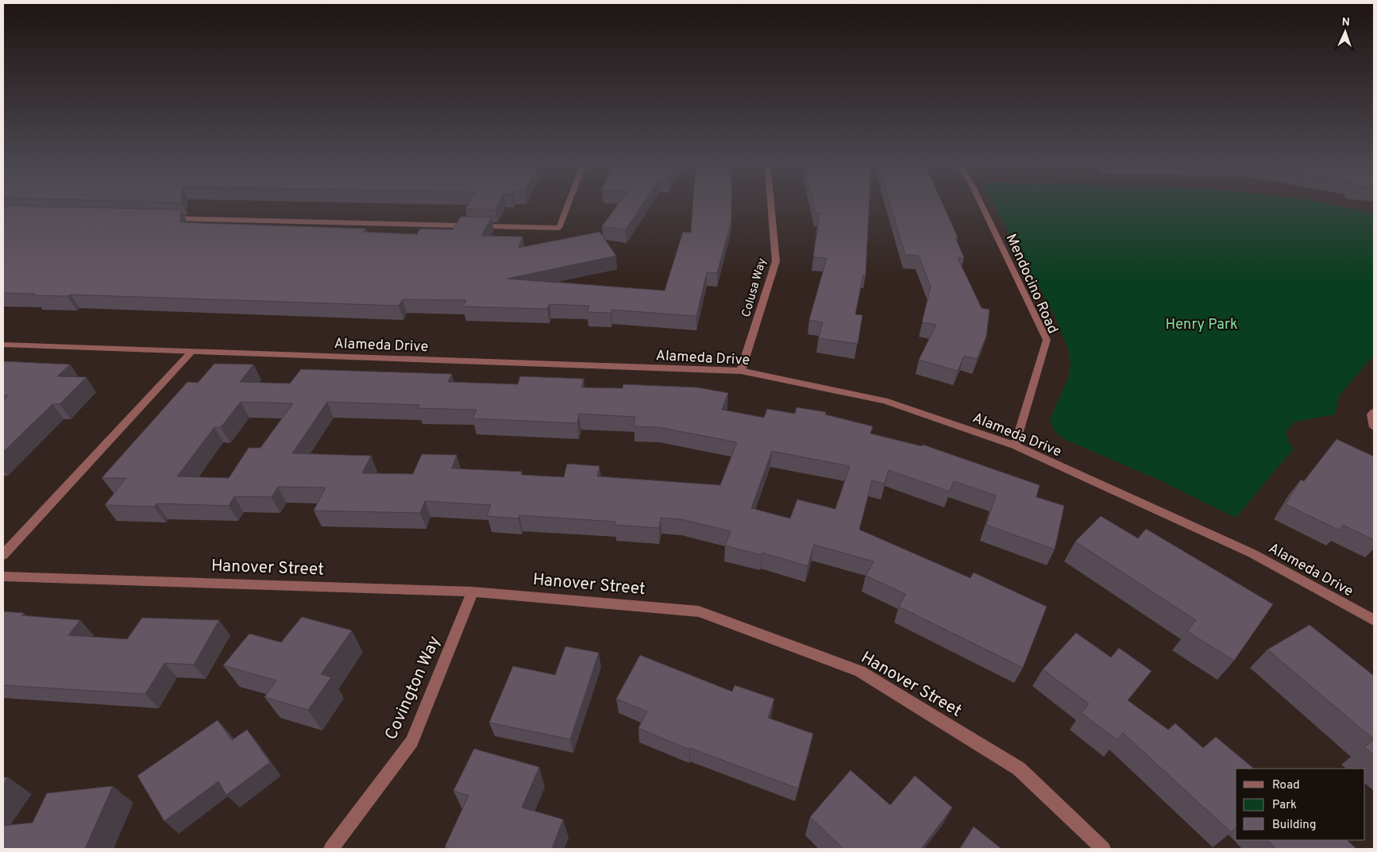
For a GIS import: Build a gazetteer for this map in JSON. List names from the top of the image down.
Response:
{
  "streets": {
    "street": [
      "Mendocino Road",
      "Colusa Way",
      "Alameda Drive",
      "Hanover Street",
      "Covington Way"
    ]
  },
  "crossings": [
    ["Mendocino Road", "Alameda Drive"],
    ["Colusa Way", "Alameda Drive"],
    ["Hanover Street", "Covington Way"]
  ],
  "parks": ["Henry Park"],
  "legend": ["Road", "Park", "Building"],
  "north": "top"
}
